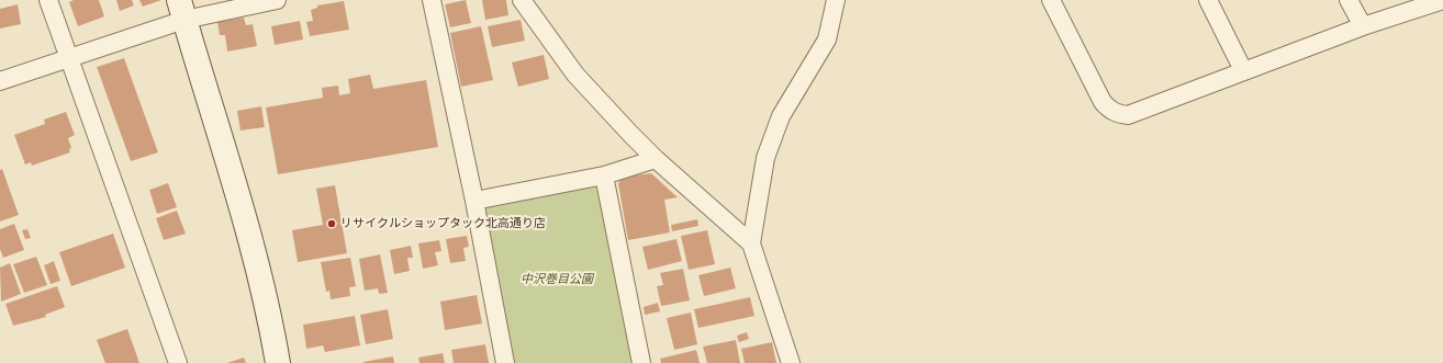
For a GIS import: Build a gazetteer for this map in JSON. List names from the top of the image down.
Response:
{
  "parks": ["中沢巻目公園"],
  "places": ["リサイクルショップタック北高通り店"]
}
